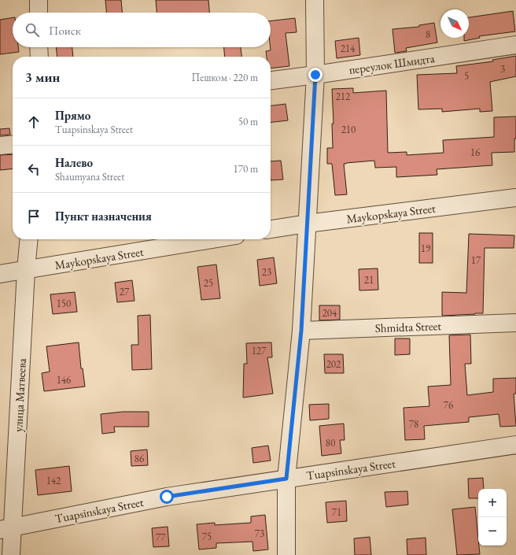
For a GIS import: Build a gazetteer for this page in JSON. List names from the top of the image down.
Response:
{
  "streets": {
    "street": [
      "переулок Шмидта",
      "Maykopskaya Street",
      "Shmidta Street",
      "улица Матвеева",
      "Tuapsinskaya Street"
    ]
  },
  "crossings": [
    ["Maykopskaya Street", "улица Матвеева"],
    ["улица Матвеева", "Tuapsinskaya Street"]
  ],
  "house_numbers": [
    "8",
    "214",
    "3",
    "5",
    "212",
    "210",
    "16",
    "19",
    "17",
    "23",
    "21",
    "25",
    "27",
    "150",
    "204",
    "127",
    "202",
    "146",
    "76",
    "78",
    "80",
    "86",
    "142",
    "71",
    "73",
    "75",
    "77"
  ],
  "north": "bottom right",
  "page": {
    "search": "Поиск",
    "heading": ["3 мин", "Пешком · 220 m"],
    "list": [
      ["Прямо", "Tuapsinskaya Street", "50 m"],
      ["Налево", "Shaumyana Street", "170 m"],
      "Пункт назначения"
    ],
    "map_buttons": ["+", "−"]
  }
}
